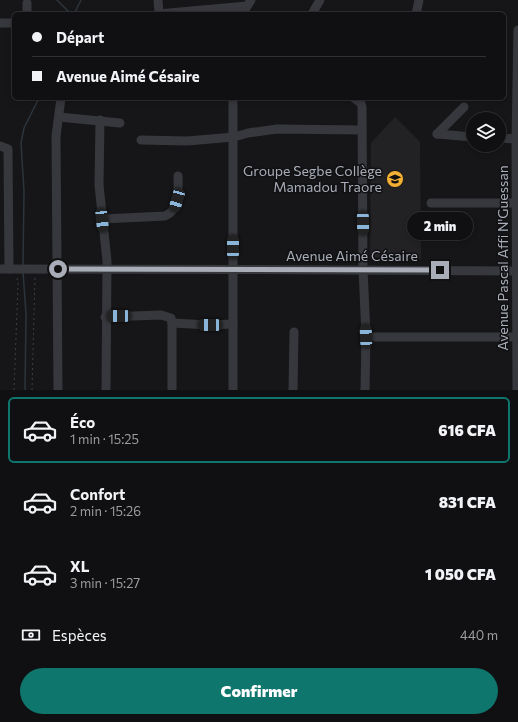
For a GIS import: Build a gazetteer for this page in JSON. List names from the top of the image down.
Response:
{
  "streets": {
    "street": ["Avenue Aimé Césaire", "Avenue Pascal Affi N'Guessan"]
  },
  "crossings": [
    ["Avenue Aimé Césaire", "Avenue Pascal Affi N'Guessan"]
  ],
  "places": {
    "school or university": ["Groupe Segbe Collège Mamadou Traore"]
  },
  "page": {
    "banner": ["Départ", "Avenue Aimé Césaire"],
    "bubble": "2 min",
    "list": [
      {
        "name": "Éco",
        "note": "1 min · 15:25",
        "value": "616 CFA"
      },
      {
        "name": "Confort",
        "note": "2 min · 15:26",
        "value": "831 CFA"
      },
      {
        "name": "XL",
        "note": "3 min · 15:27",
        "value": "1 050 CFA"
      }
    ],
    "pay": ["Espèces", "440 m"],
    "buttons": "Confirmer"
  }
}
